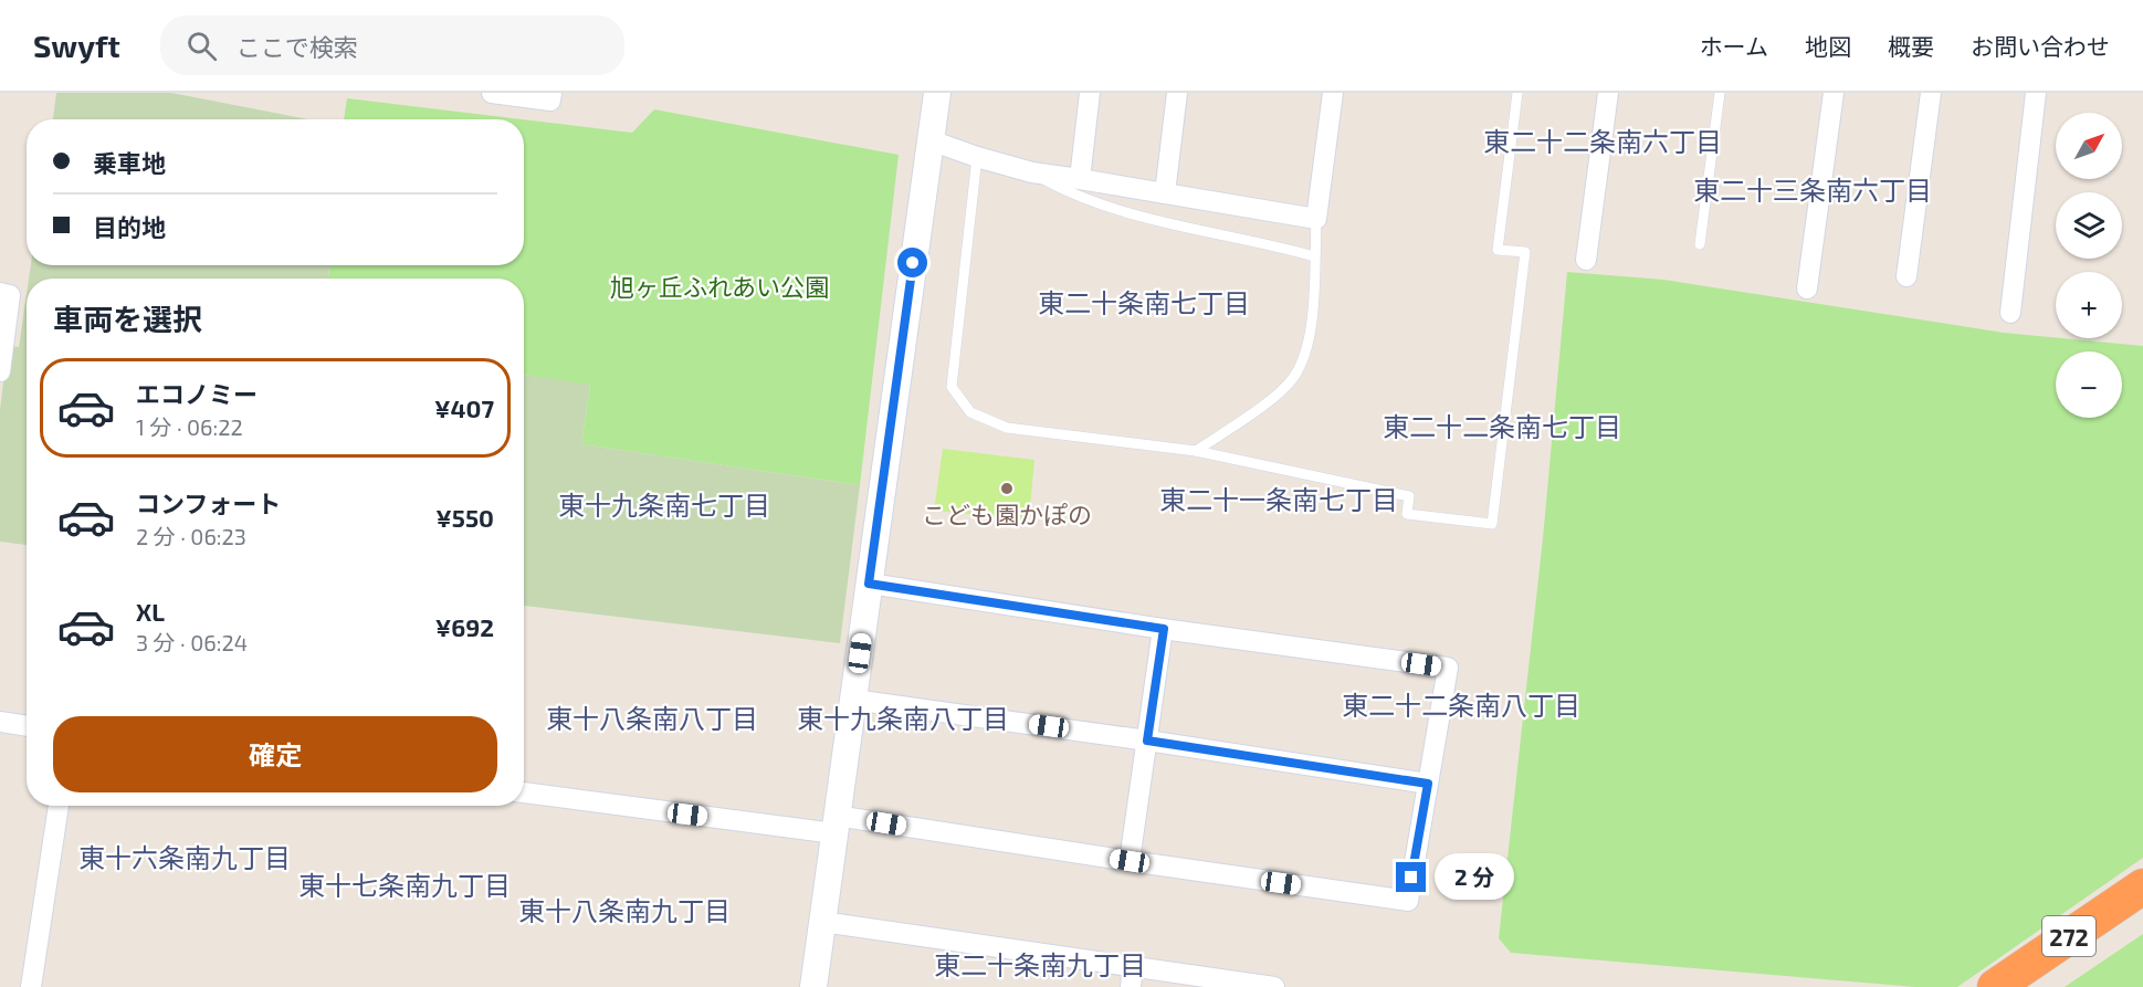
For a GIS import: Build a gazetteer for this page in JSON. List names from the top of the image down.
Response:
{
  "streets": {
    "highway": ["272"]
  },
  "districts": [
    "東二十二条南六丁目",
    "東二十三条南六丁目",
    "東二十条南七丁目",
    "東二十二条南七丁目",
    "東二十一条南七丁目",
    "東十九条南七丁目",
    "東二十二条南八丁目",
    "東十八条南八丁目",
    "東十九条南八丁目",
    "東十六条南九丁目",
    "東十七条南九丁目",
    "東十八条南九丁目",
    "東二十条南九丁目"
  ],
  "parks": ["旭ヶ丘ふれあい公園"],
  "places": ["こども園かぽの"],
  "north": "top right",
  "page": {
    "header": "Swyft",
    "search": "ここで検索",
    "nav": [
      "ホーム",
      "地図",
      "概要",
      "お問い合わせ"
    ],
    "map_buttons": ["+", "−"],
    "banner": ["乗車地", "目的地"],
    "heading": "車両を選択",
    "list": [
      {
        "name": "エコノミー",
        "note": "1 分 · 06:22",
        "value": "¥407"
      },
      {
        "name": "コンフォート",
        "note": "2 分 · 06:23",
        "value": "¥550"
      },
      {
        "name": "XL",
        "note": "3 分 · 06:24",
        "value": "¥692"
      }
    ],
    "buttons": "確定",
    "bubble": "2 分"
  }
}
